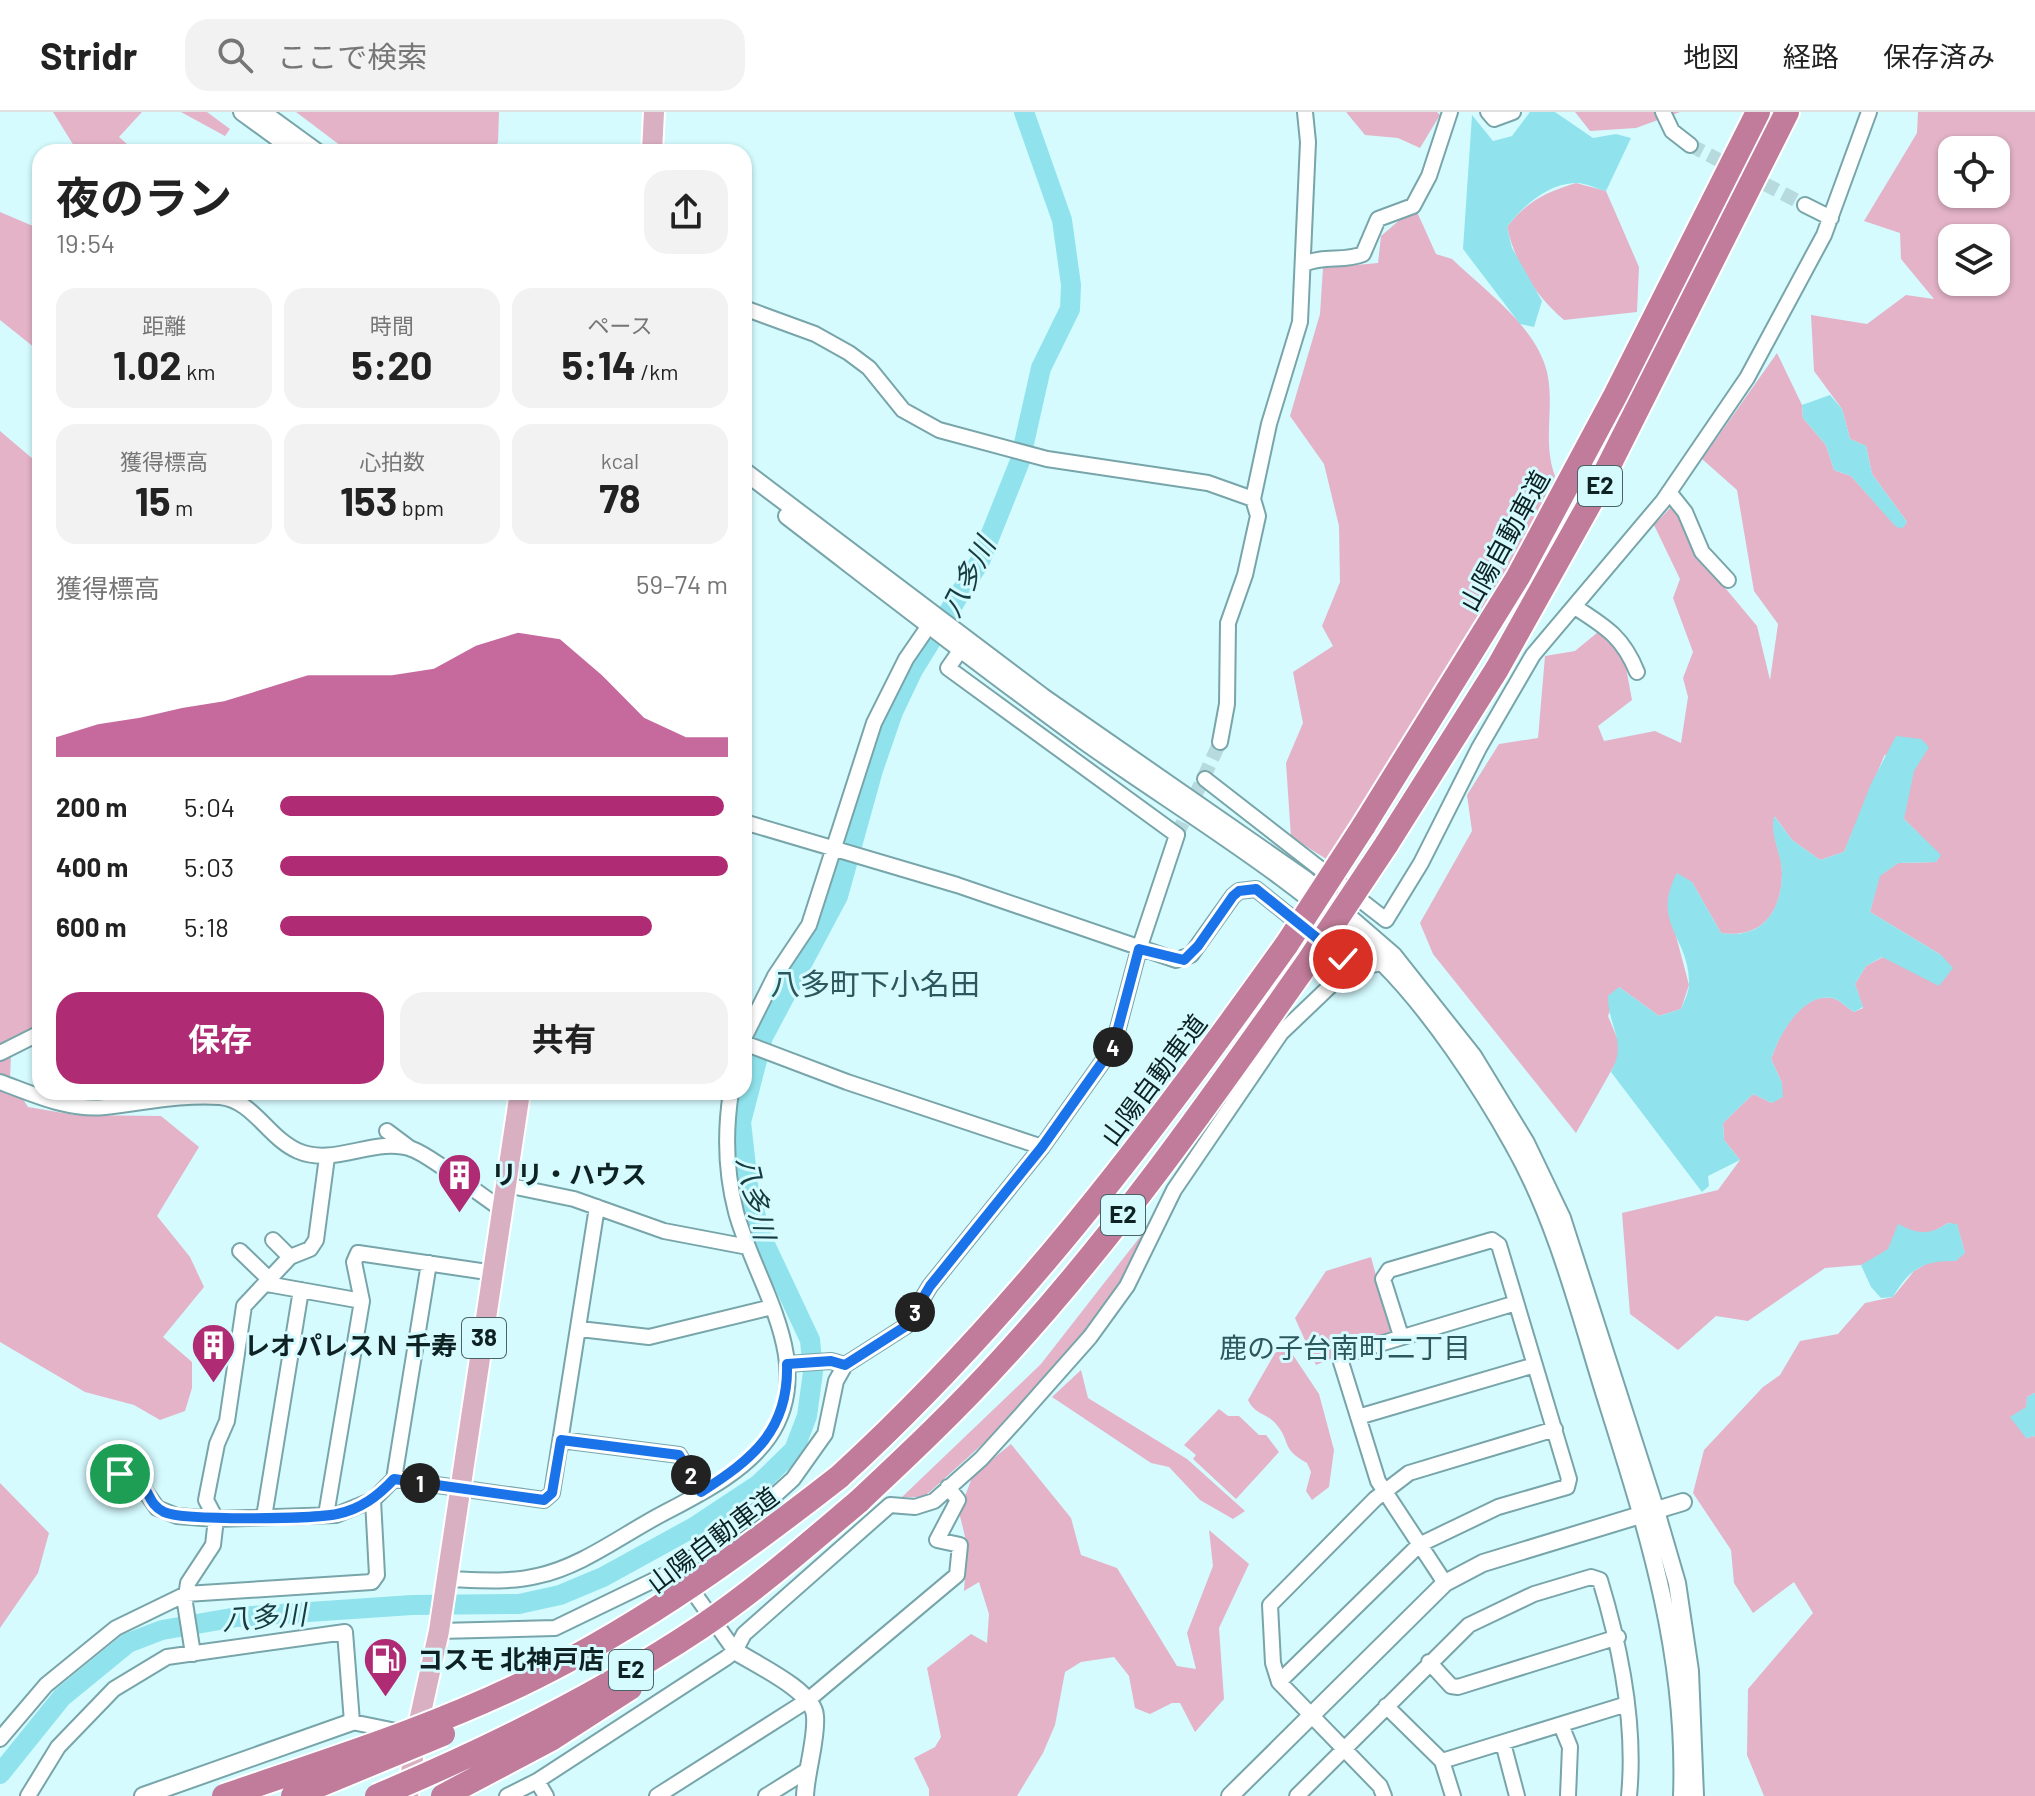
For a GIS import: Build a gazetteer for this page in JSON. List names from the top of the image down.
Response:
{
  "streets": {
    "highway": ["E2", "山陽自動車道"],
    "main road": ["38"]
  },
  "districts": ["八多町下小名田", "鹿の子台南町二丁目"],
  "water": ["八多川"],
  "places": {
    "building": ["リリ・ハウス", "レオパレスＮ 千寿"],
    "fuel station": ["コスモ 北神戸店"]
  },
  "page": {
    "header": "Stridr",
    "search": "ここで検索",
    "nav": ["地図", "経路", "保存済み"],
    "heading": ["夜のラン", "19:54"],
    "stats": [
      ["距離", "1.02 km"],
      ["時間", "5:20"],
      ["ペース", "5:14 /km"],
      ["獲得標高", "15 m"],
      ["心拍数", "153 bpm"],
      ["kcal", "78"]
    ],
    "chart": ["獲得標高", "59–74 m"],
    "list": [
      {
        "name": "200 m",
        "note": "5:04"
      },
      {
        "name": "400 m",
        "note": "5:03"
      },
      {
        "name": "600 m",
        "note": "5:18"
      }
    ],
    "buttons": ["保存", "共有"],
    "pins": [
      "4",
      "3",
      "2",
      "1"
    ]
  }
}
